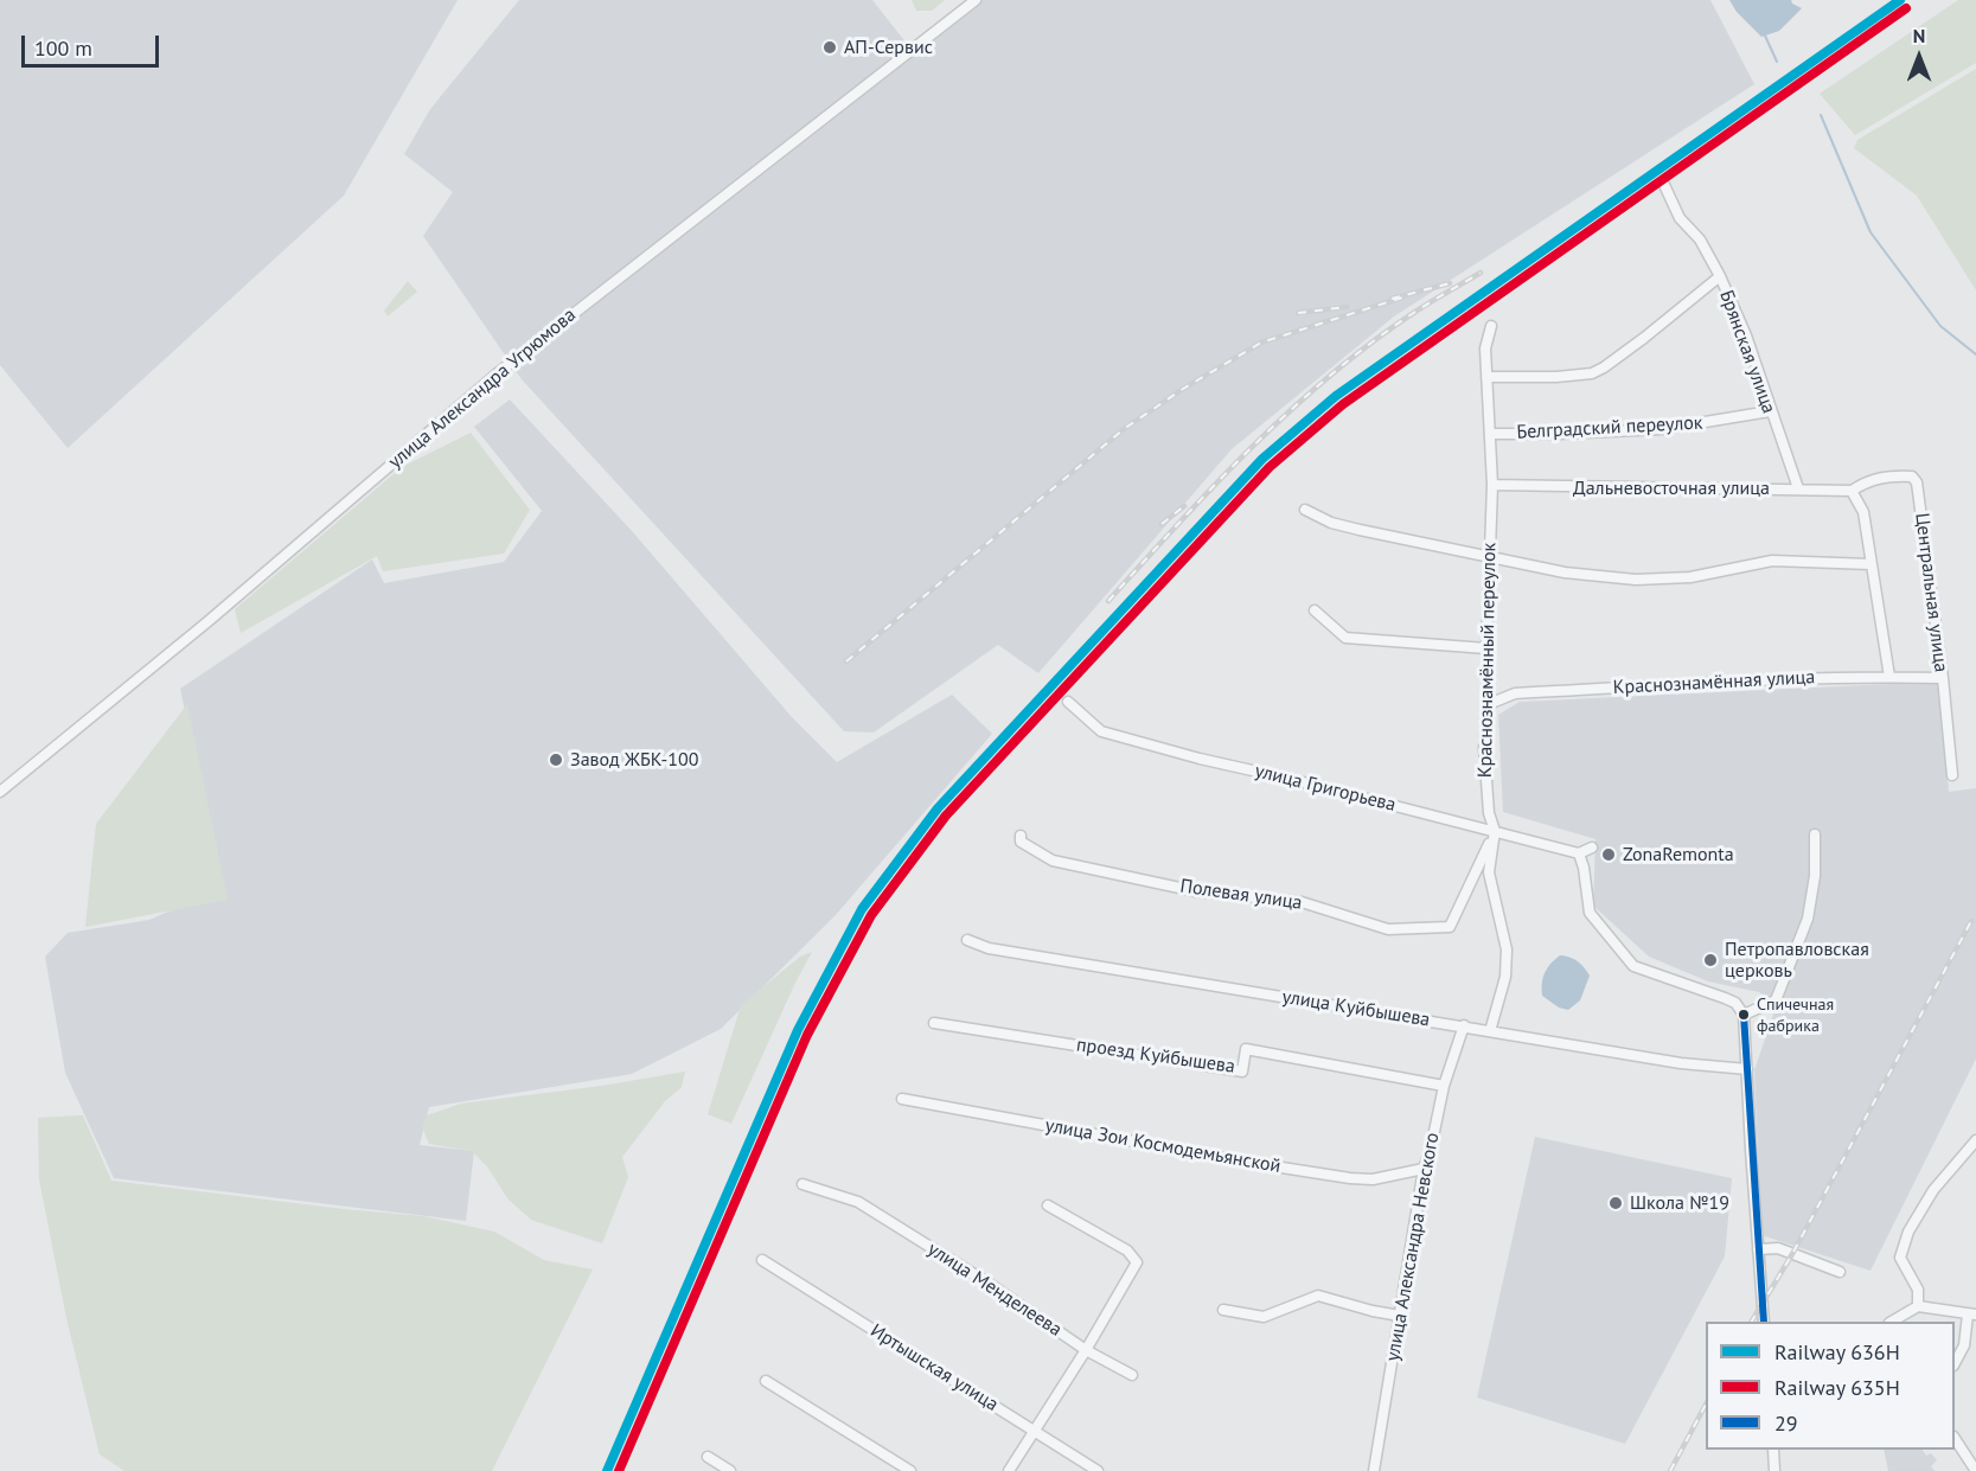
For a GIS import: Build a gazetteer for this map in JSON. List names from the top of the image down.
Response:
{
  "streets": {
    "street": [
      "Брянская улица",
      "улица Александра Угрюмова",
      "Белградский переулок",
      "Дальневосточная улица",
      "Центральная улица",
      "Краснознамённый переулок",
      "Краснознамённая улица",
      "улица Григорьева",
      "Полевая улица",
      "улица Куйбышева",
      "проезд Куйбышева",
      "улица Зои Космодемьянской",
      "улица Александра Невского",
      "улица Менделеева",
      "Иртышская улица"
    ]
  },
  "crossings": [
    ["Брянская улица", "Белградский переулок"],
    ["Брянская улица", "Дальневосточная улица"],
    ["Белградский переулок", "Краснознамённый переулок"],
    ["Дальневосточная улица", "Центральная улица"],
    ["Дальневосточная улица", "Краснознамённый переулок"],
    ["Центральная улица", "Краснознамённая улица"],
    ["Краснознамённый переулок", "Краснознамённая улица"],
    ["Краснознамённый переулок", "улица Григорьева"],
    ["Краснознамённый переулок", "Полевая улица"],
    ["Краснознамённый переулок", "улица Куйбышева"],
    ["улица Григорьева", "Полевая улица"],
    ["улица Куйбышева", "улица Александра Невского"],
    ["проезд Куйбышева", "улица Александра Невского"],
    ["улица Зои Космодемьянской", "улица Александра Невского"]
  ],
  "places": [
    "АП-Сервис",
    "Завод ЖБК-100",
    "ZonaRemonta",
    "Петропавловская церковь",
    "Спичечная фабрика",
    "Школа №19"
  ],
  "lines": ["rail line 636Н", "rail line 635Н", "transit line 29"],
  "legend": ["Railway 636Н", "Railway 635Н", "29"],
  "scale_bar": "100 m",
  "north": "top"
}
